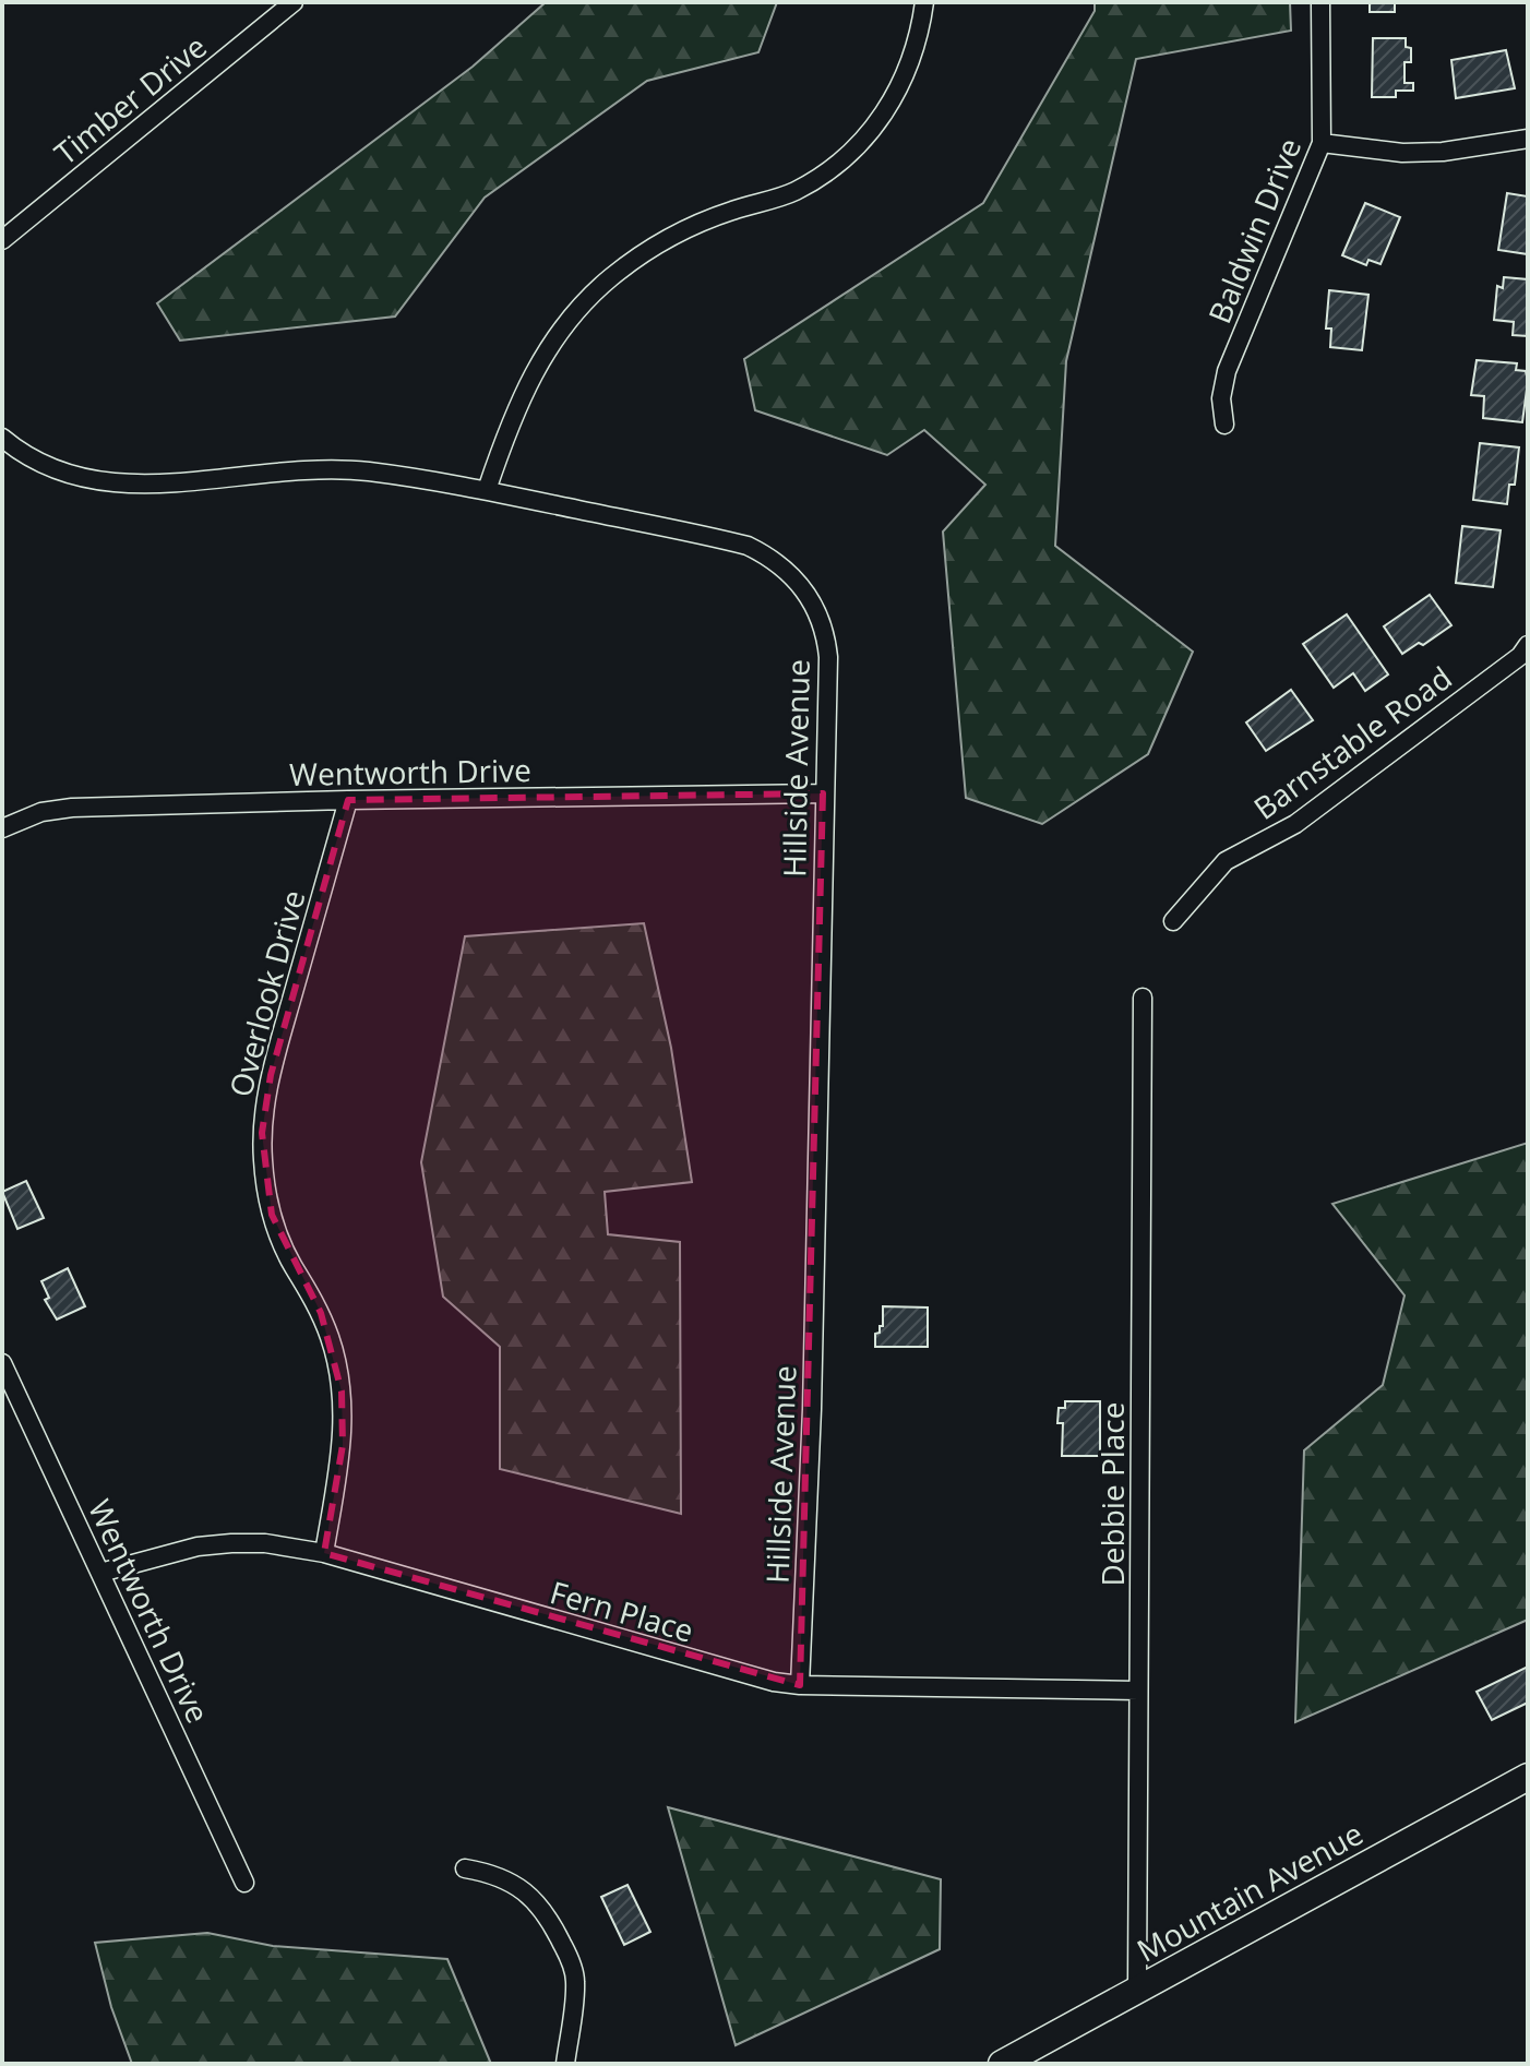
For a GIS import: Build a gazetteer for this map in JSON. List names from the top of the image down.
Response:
{
  "streets": {
    "main road": ["Mountain Avenue"],
    "street": [
      "Timber Drive",
      "Baldwin Drive",
      "Barnstable Road",
      "Hillside Avenue",
      "Wentworth Drive",
      "Overlook Drive",
      "Debbie Place",
      "Fern Place"
    ]
  },
  "crossings": [
    ["Hillside Avenue", "Wentworth Drive"],
    ["Hillside Avenue", "Fern Place"],
    ["Wentworth Drive", "Overlook Drive"],
    ["Wentworth Drive", "Fern Place"],
    ["Overlook Drive", "Fern Place"],
    ["Debbie Place", "Fern Place"],
    ["Debbie Place", "Mountain Avenue"]
  ]
}
